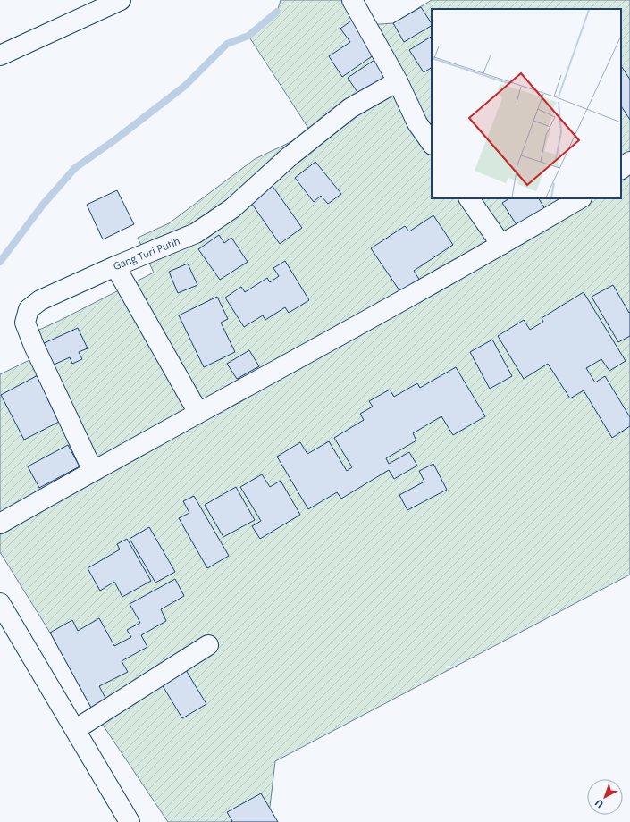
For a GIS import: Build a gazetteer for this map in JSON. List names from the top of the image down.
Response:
{
  "streets": {
    "street": ["Gang Turi Putih"]
  },
  "north": "bottom left"
}
